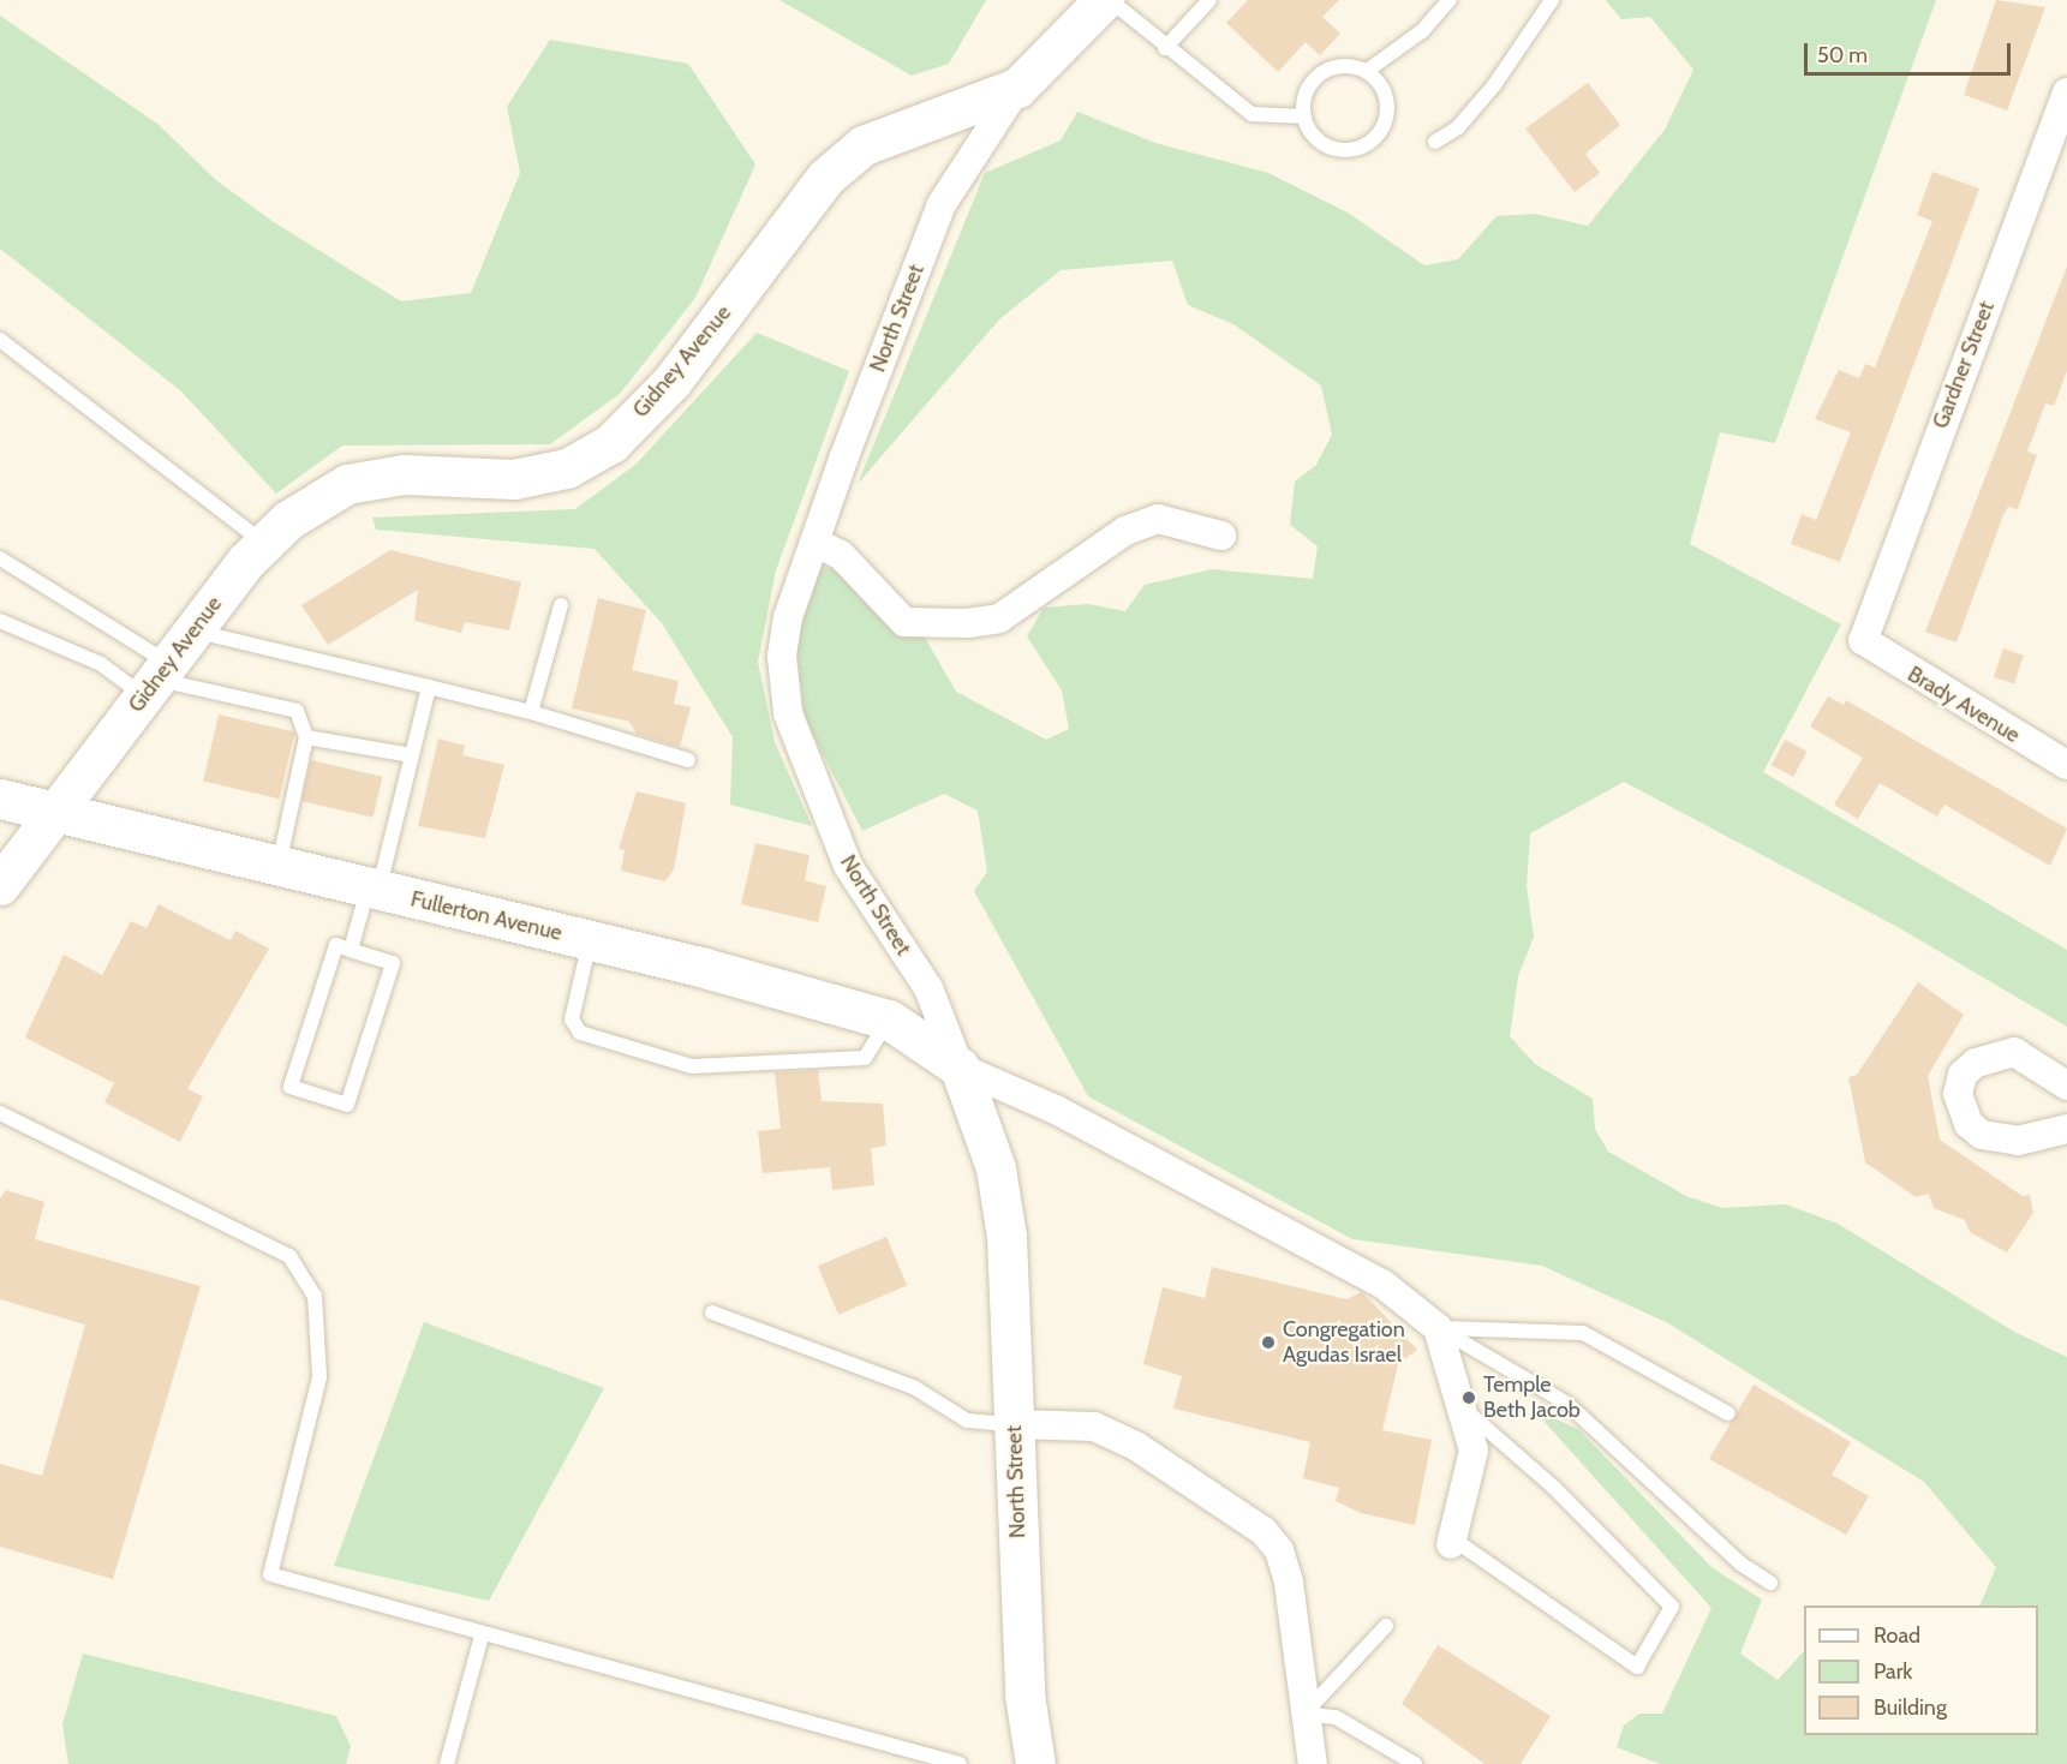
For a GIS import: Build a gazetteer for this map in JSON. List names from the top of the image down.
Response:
{
  "streets": {
    "street": [
      "North Street",
      "Gidney Avenue",
      "Gardner Street",
      "Brady Avenue",
      "Fullerton Avenue"
    ]
  },
  "crossings": [
    ["North Street", "Gidney Avenue"],
    ["North Street", "Fullerton Avenue"],
    ["Gidney Avenue", "Fullerton Avenue"],
    ["Gardner Street", "Brady Avenue"]
  ],
  "places": ["Congregation Agudas Israel", "Temple Beth Jacob"],
  "legend": ["Road", "Park", "Building"],
  "scale_bar": "50 m"
}
